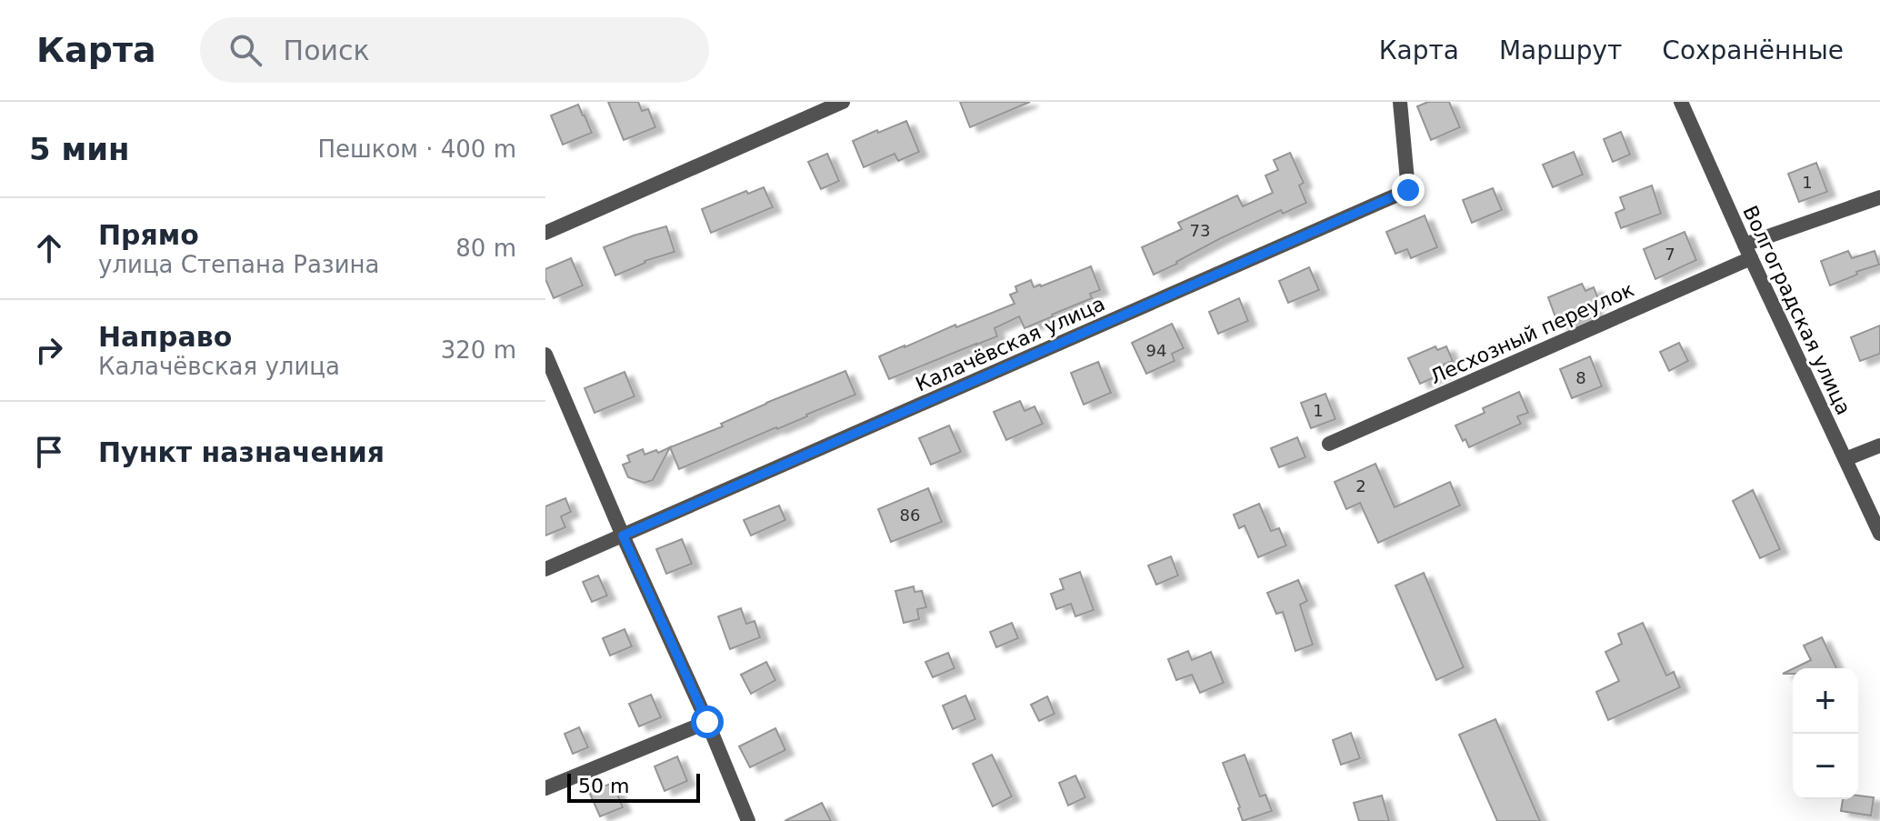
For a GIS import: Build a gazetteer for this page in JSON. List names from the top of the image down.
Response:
{
  "streets": {
    "street": ["Волгоградская улица", "Лесхозный переулок", "Калачёвская улица"]
  },
  "crossings": [
    ["Волгоградская улица", "Лесхозный переулок"]
  ],
  "house_numbers": [
    "1",
    "73",
    "7",
    "94",
    "8",
    "1",
    "2",
    "86"
  ],
  "scale_bar": "50 m",
  "page": {
    "header": "Карта",
    "search": "Поиск",
    "nav": ["Карта", "Маршрут", "Сохранённые"],
    "heading": ["5 мин", "Пешком · 400 m"],
    "list": [
      ["Прямо", "улица Степана Разина", "80 m"],
      ["Направо", "Калачёвская улица", "320 m"],
      "Пункт назначения"
    ],
    "map_buttons": ["+", "−"],
    "scale": "50 m"
  }
}
